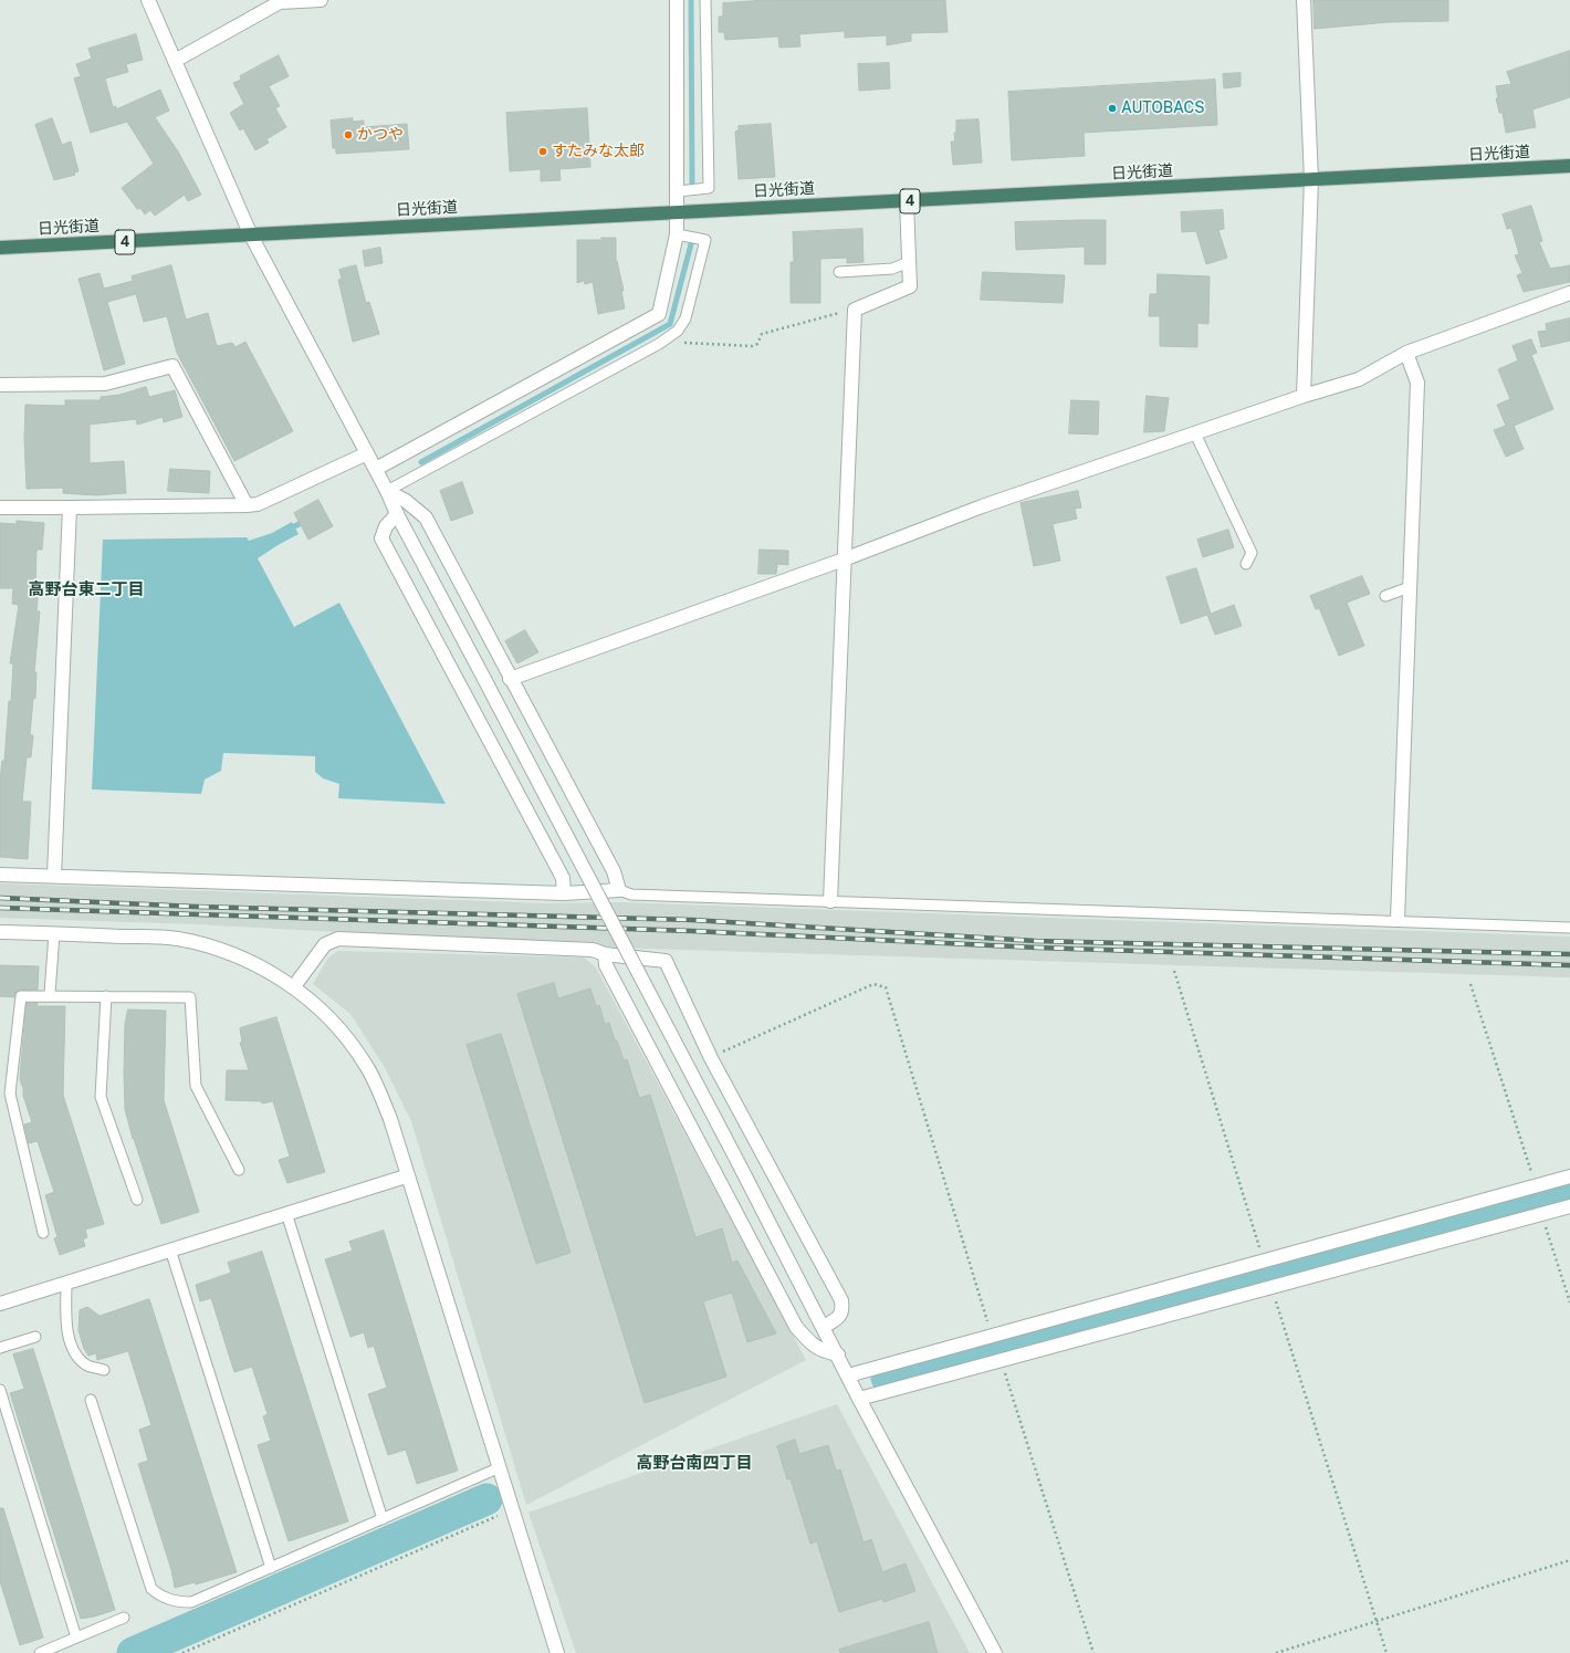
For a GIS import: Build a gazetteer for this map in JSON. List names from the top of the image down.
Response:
{
  "streets": {
    "highway": ["日光街道", "4"]
  },
  "districts": ["高野台東二丁目", "高野台南四丁目"],
  "places": ["AUTOBACS", "かつや", "すたみな太郎"]
}
